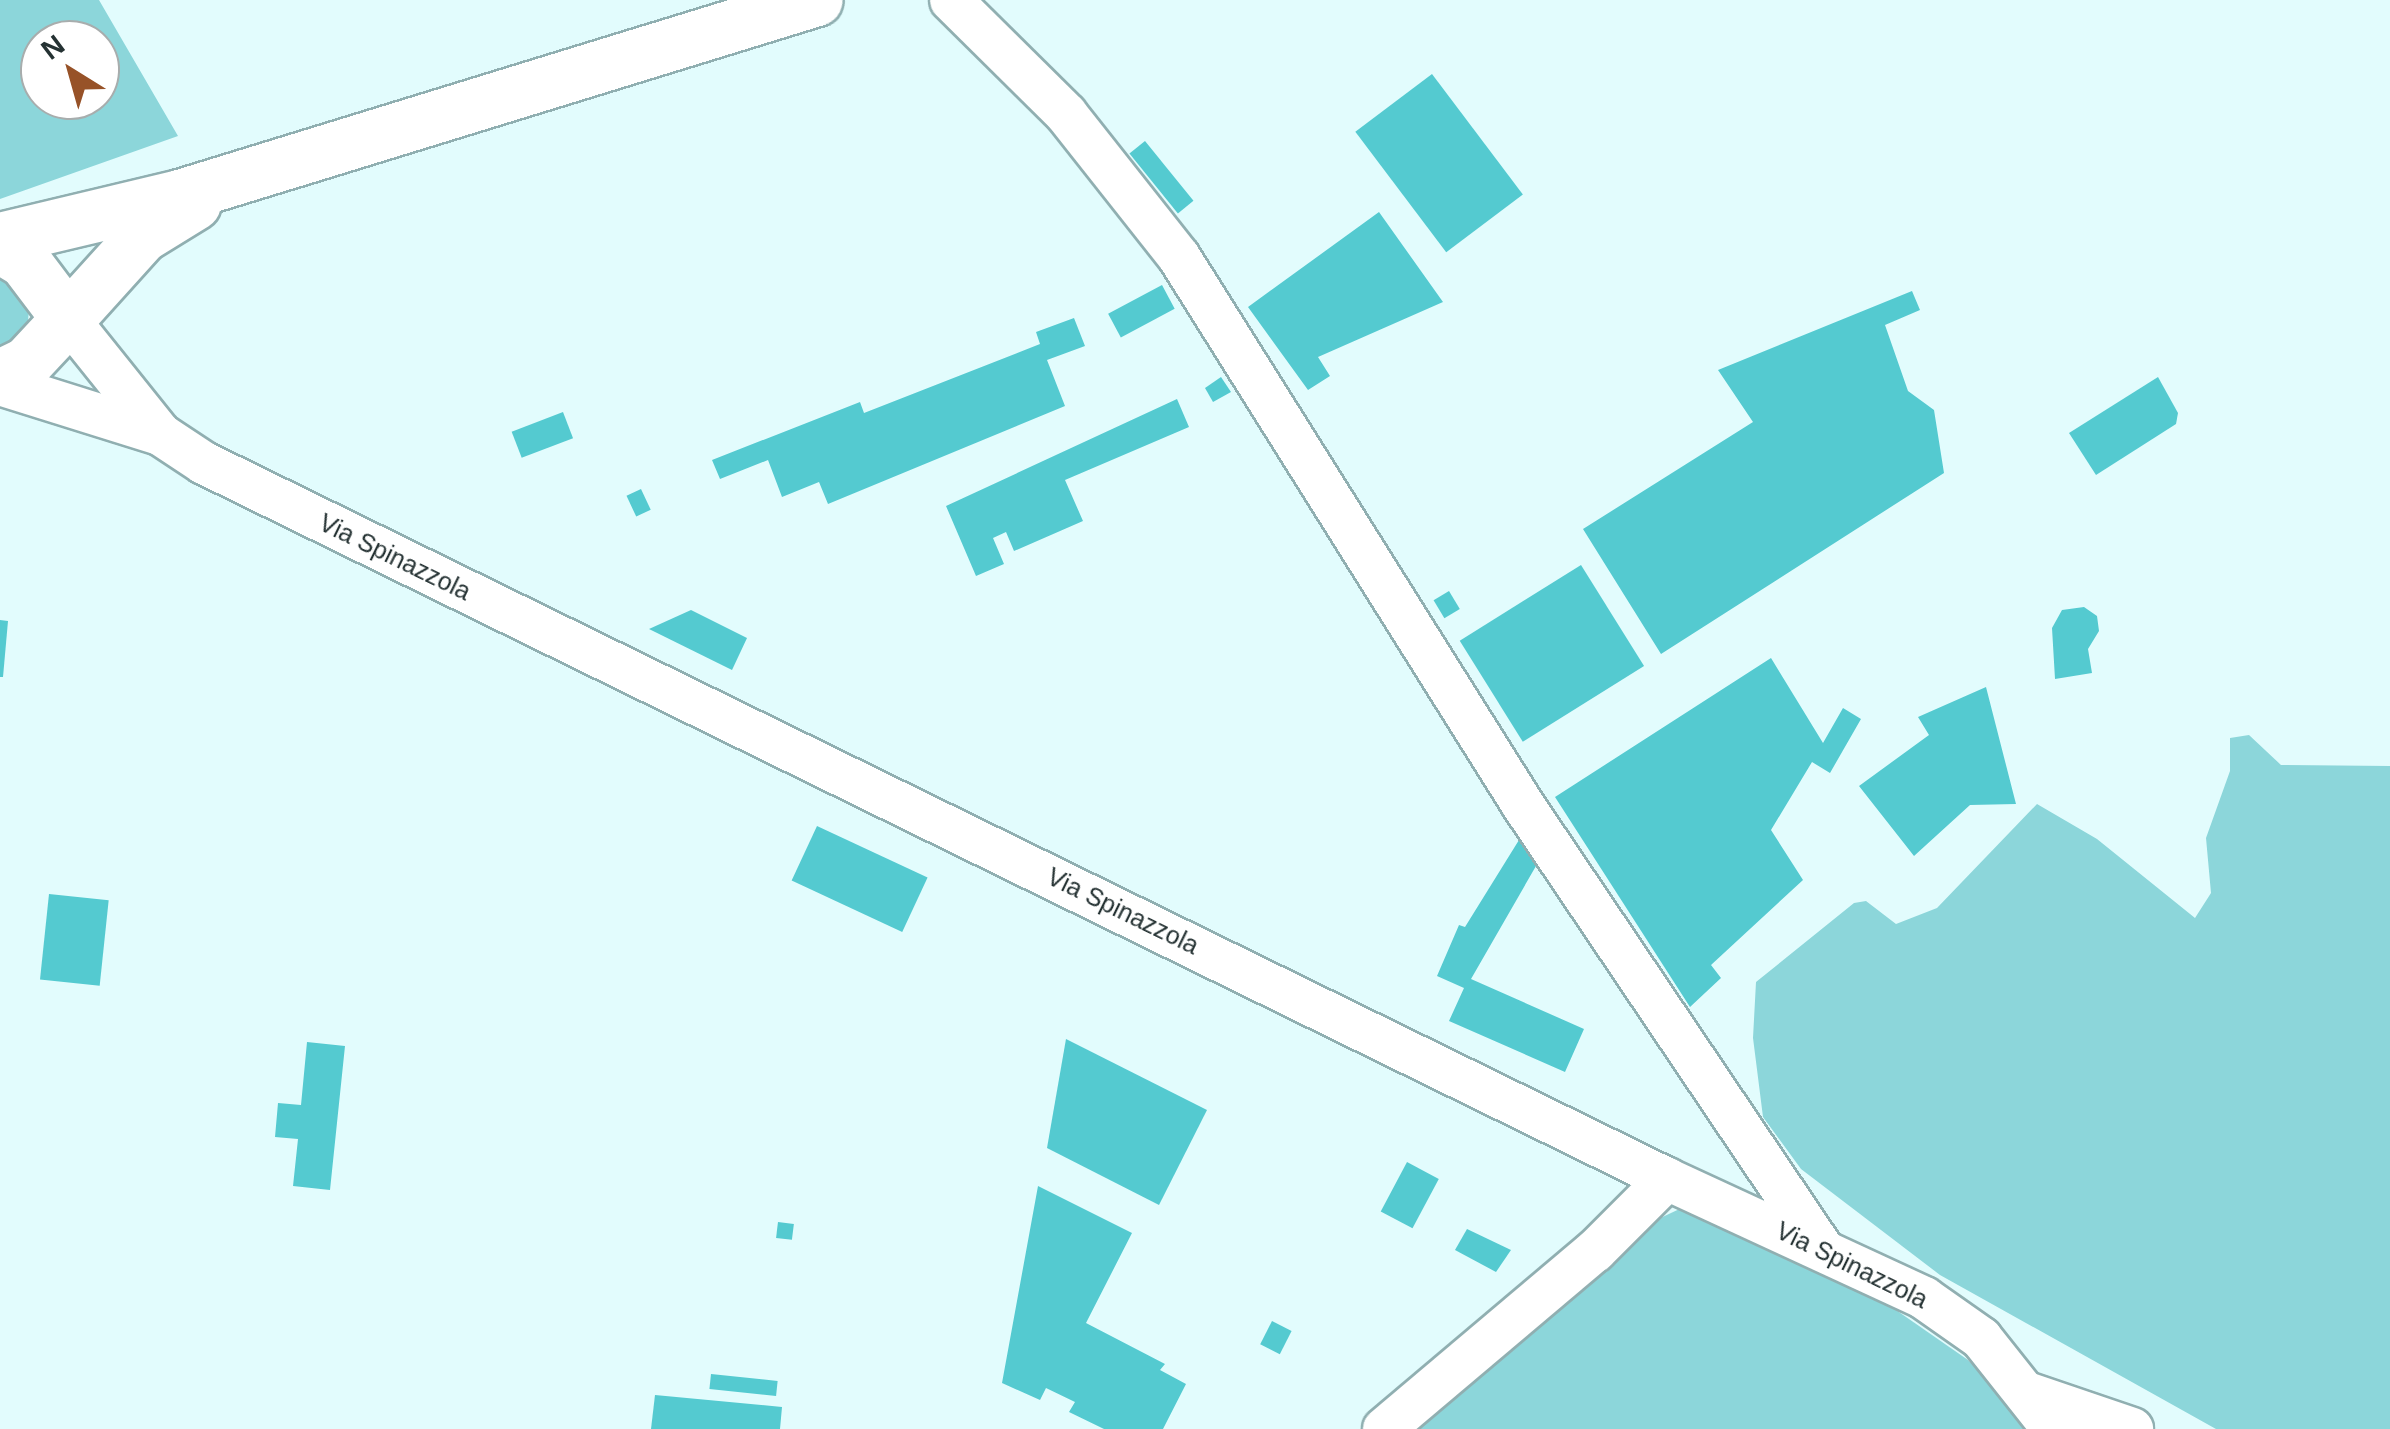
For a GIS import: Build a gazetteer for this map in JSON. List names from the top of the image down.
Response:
{
  "streets": {
    "street": ["Via Spinazzola"]
  },
  "north": "top left"
}
